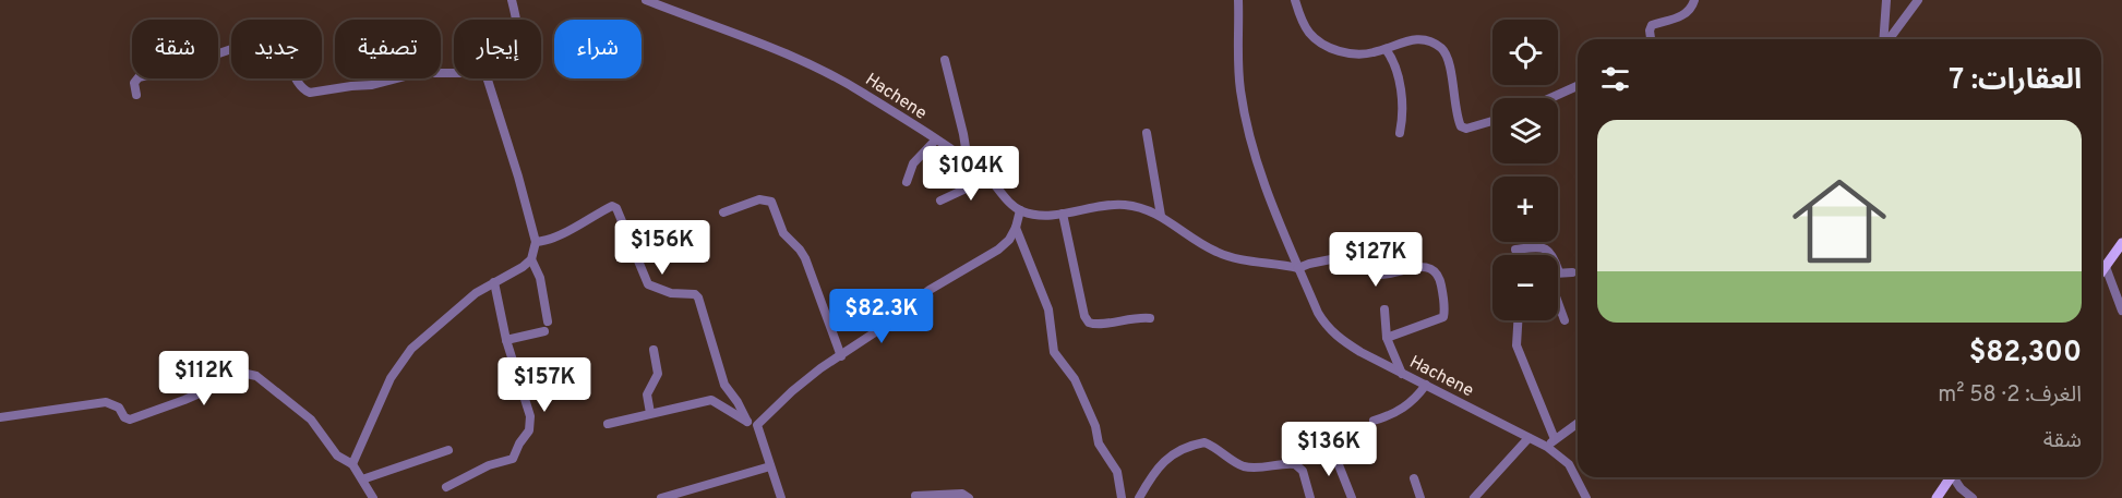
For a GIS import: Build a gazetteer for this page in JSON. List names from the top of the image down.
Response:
{
  "streets": {
    "street": ["Hachene"]
  },
  "page": {
    "map_buttons": ["+", "−"],
    "chip": [
      "شراء",
      "إيجار",
      "تصفية",
      "جديد",
      "شقة"
    ],
    "heading": "العقارات: 7",
    "list": [
      {
        "name": "$82,300",
        "note": "الغرف: 2 · 58 m² · شقة"
      }
    ],
    "price": [
      "$104K",
      "$156K",
      "$127K",
      "$82.3K",
      "$112K",
      "$157K",
      "$136K"
    ]
  }
}
